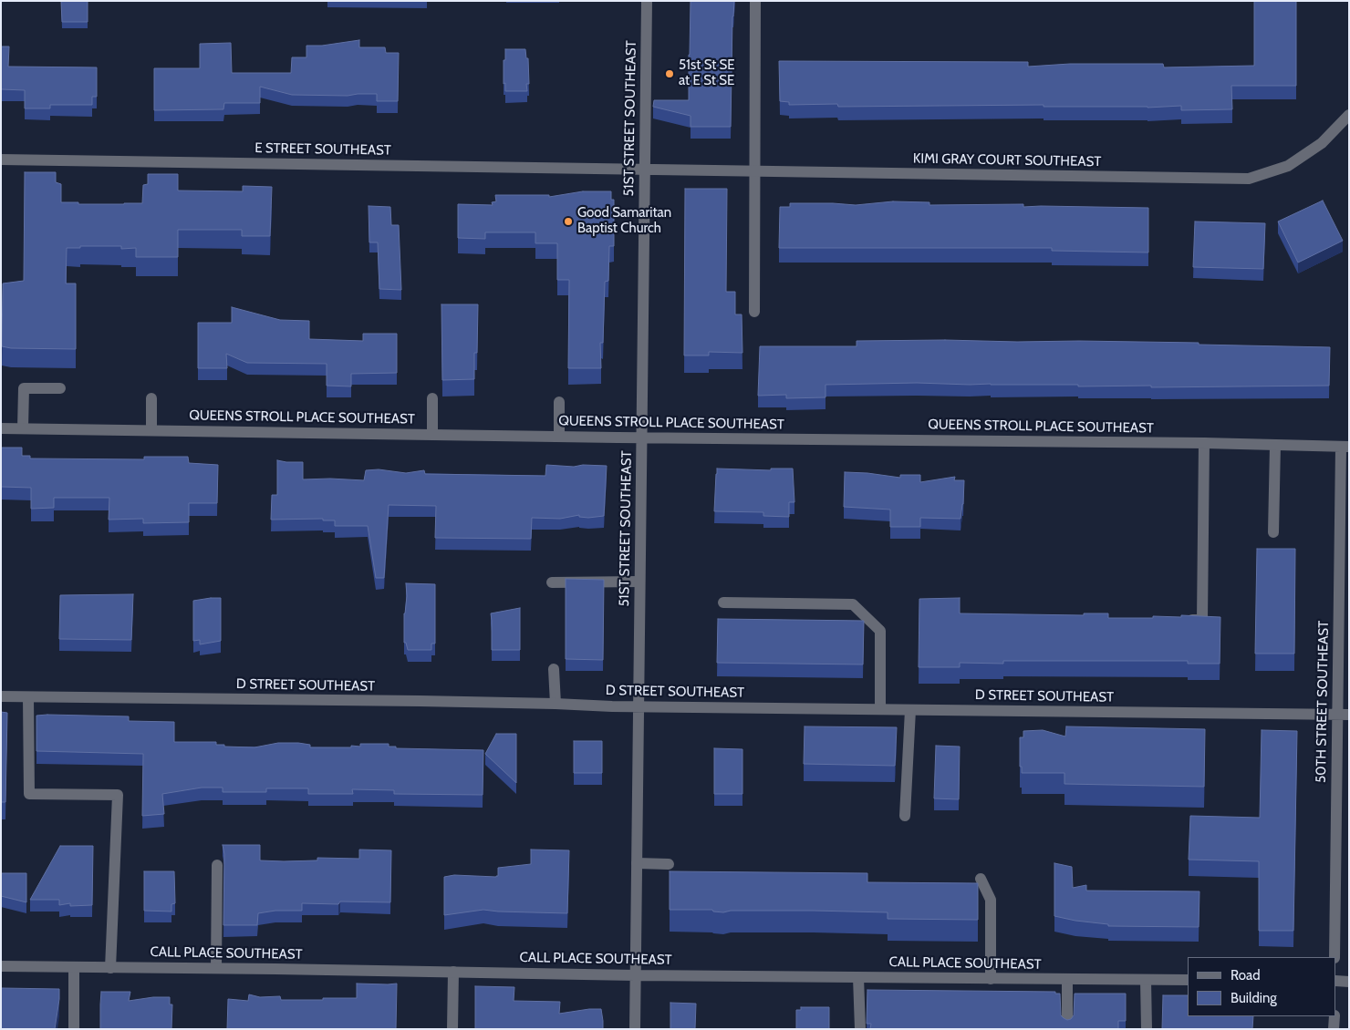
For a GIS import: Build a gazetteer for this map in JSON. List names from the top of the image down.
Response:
{
  "streets": {
    "street": [
      "51ST STREET SOUTHEAST",
      "E STREET SOUTHEAST",
      "KIMI GRAY COURT SOUTHEAST",
      "QUEENS STROLL PLACE SOUTHEAST",
      "D STREET SOUTHEAST",
      "50TH STREET SOUTHEAST",
      "CALL PLACE SOUTHEAST"
    ]
  },
  "crossings": [
    ["51ST STREET SOUTHEAST", "E STREET SOUTHEAST"],
    ["51ST STREET SOUTHEAST", "KIMI GRAY COURT SOUTHEAST"],
    ["51ST STREET SOUTHEAST", "QUEENS STROLL PLACE SOUTHEAST"],
    ["51ST STREET SOUTHEAST", "D STREET SOUTHEAST"],
    ["51ST STREET SOUTHEAST", "CALL PLACE SOUTHEAST"],
    ["E STREET SOUTHEAST", "KIMI GRAY COURT SOUTHEAST"],
    ["QUEENS STROLL PLACE SOUTHEAST", "50TH STREET SOUTHEAST"],
    ["D STREET SOUTHEAST", "50TH STREET SOUTHEAST"]
  ],
  "places": ["51st St SE at E St SE", "Good Samaritan Baptist Church"],
  "legend": ["Road", "Building"]
}
